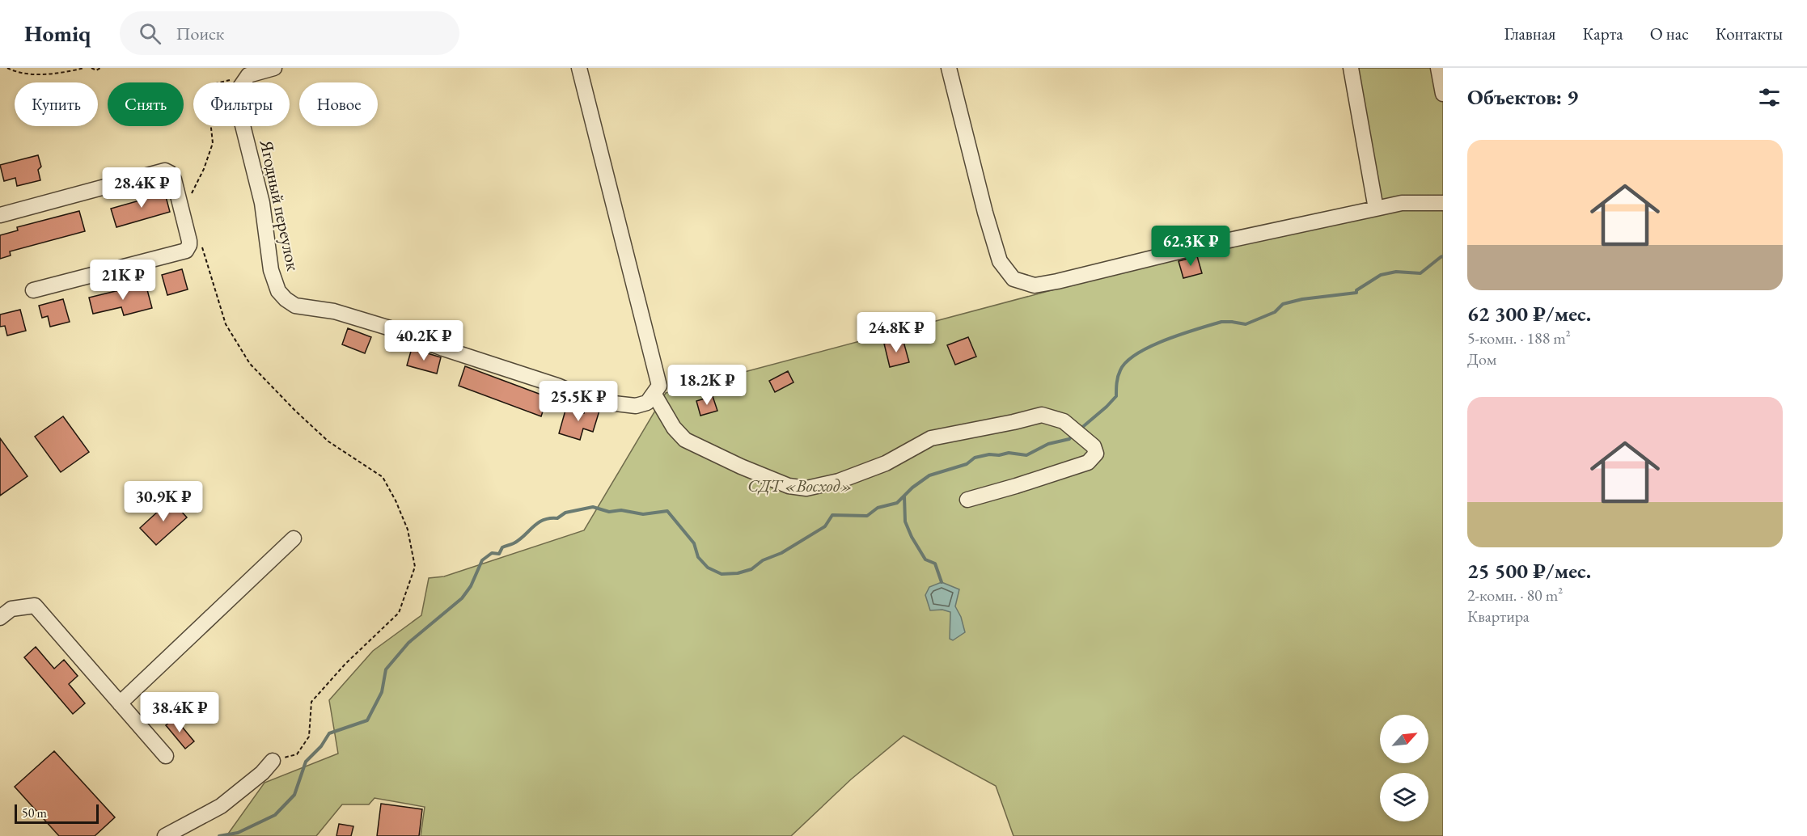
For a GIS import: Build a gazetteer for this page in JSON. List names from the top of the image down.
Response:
{
  "streets": {
    "street": ["Ягодный переулок"]
  },
  "parks": ["СДТ «Восход»"],
  "scale_bar": "50 m",
  "north": "top right",
  "page": {
    "header": "Homiq",
    "search": "Поиск",
    "nav": [
      "Главная",
      "Карта",
      "О нас",
      "Контакты"
    ],
    "heading": "Объектов: 9",
    "chip": [
      "Купить",
      "Снять",
      "Фильтры",
      "Новое"
    ],
    "list": [
      {
        "name": "62 300 ₽/мес.",
        "note": "5-комн. · 188 m² · Дом"
      },
      {
        "name": "25 500 ₽/мес.",
        "note": "2-комн. · 80 m² · Квартира"
      }
    ],
    "price": [
      "28.4K ₽",
      "62.3K ₽",
      "21K ₽",
      "24.8K ₽",
      "40.2K ₽",
      "18.2K ₽",
      "25.5K ₽",
      "30.9K ₽",
      "38.4K ₽"
    ],
    "scale": "50 m"
  }
}
